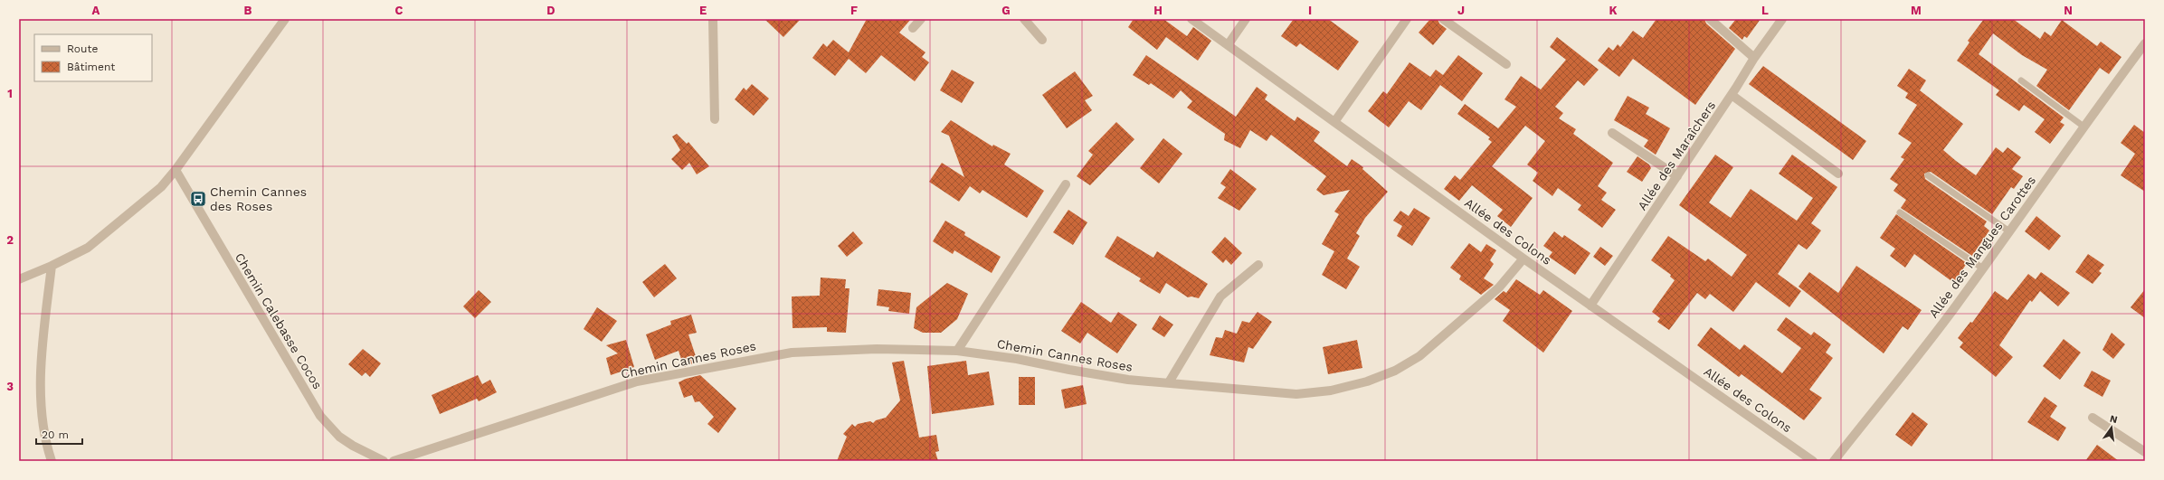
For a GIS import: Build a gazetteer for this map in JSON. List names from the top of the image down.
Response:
{
  "streets": {
    "street": [
      "Allée des Maraîchers",
      "Allée des Colons",
      "Allée des Mangues Carottes",
      "Chemin Calebasse Cocos",
      "Chemin Cannes Roses"
    ]
  },
  "crossings": [
    ["Allée des Maraîchers", "Allée des Colons"],
    ["Allée des Colons", "Chemin Cannes Roses"]
  ],
  "places": {
    "bus stop": ["Chemin Cannes des Roses"]
  },
  "legend": ["Route", "Bâtiment"],
  "scale_bar": "20 m",
  "north": "top",
  "grid": {
    "columns": [
      "A",
      "B",
      "C",
      "D",
      "E",
      "F",
      "G",
      "H",
      "I",
      "J",
      "K",
      "L",
      "M",
      "N"
    ],
    "rows": ["1", "2", "3"]
  }
}
